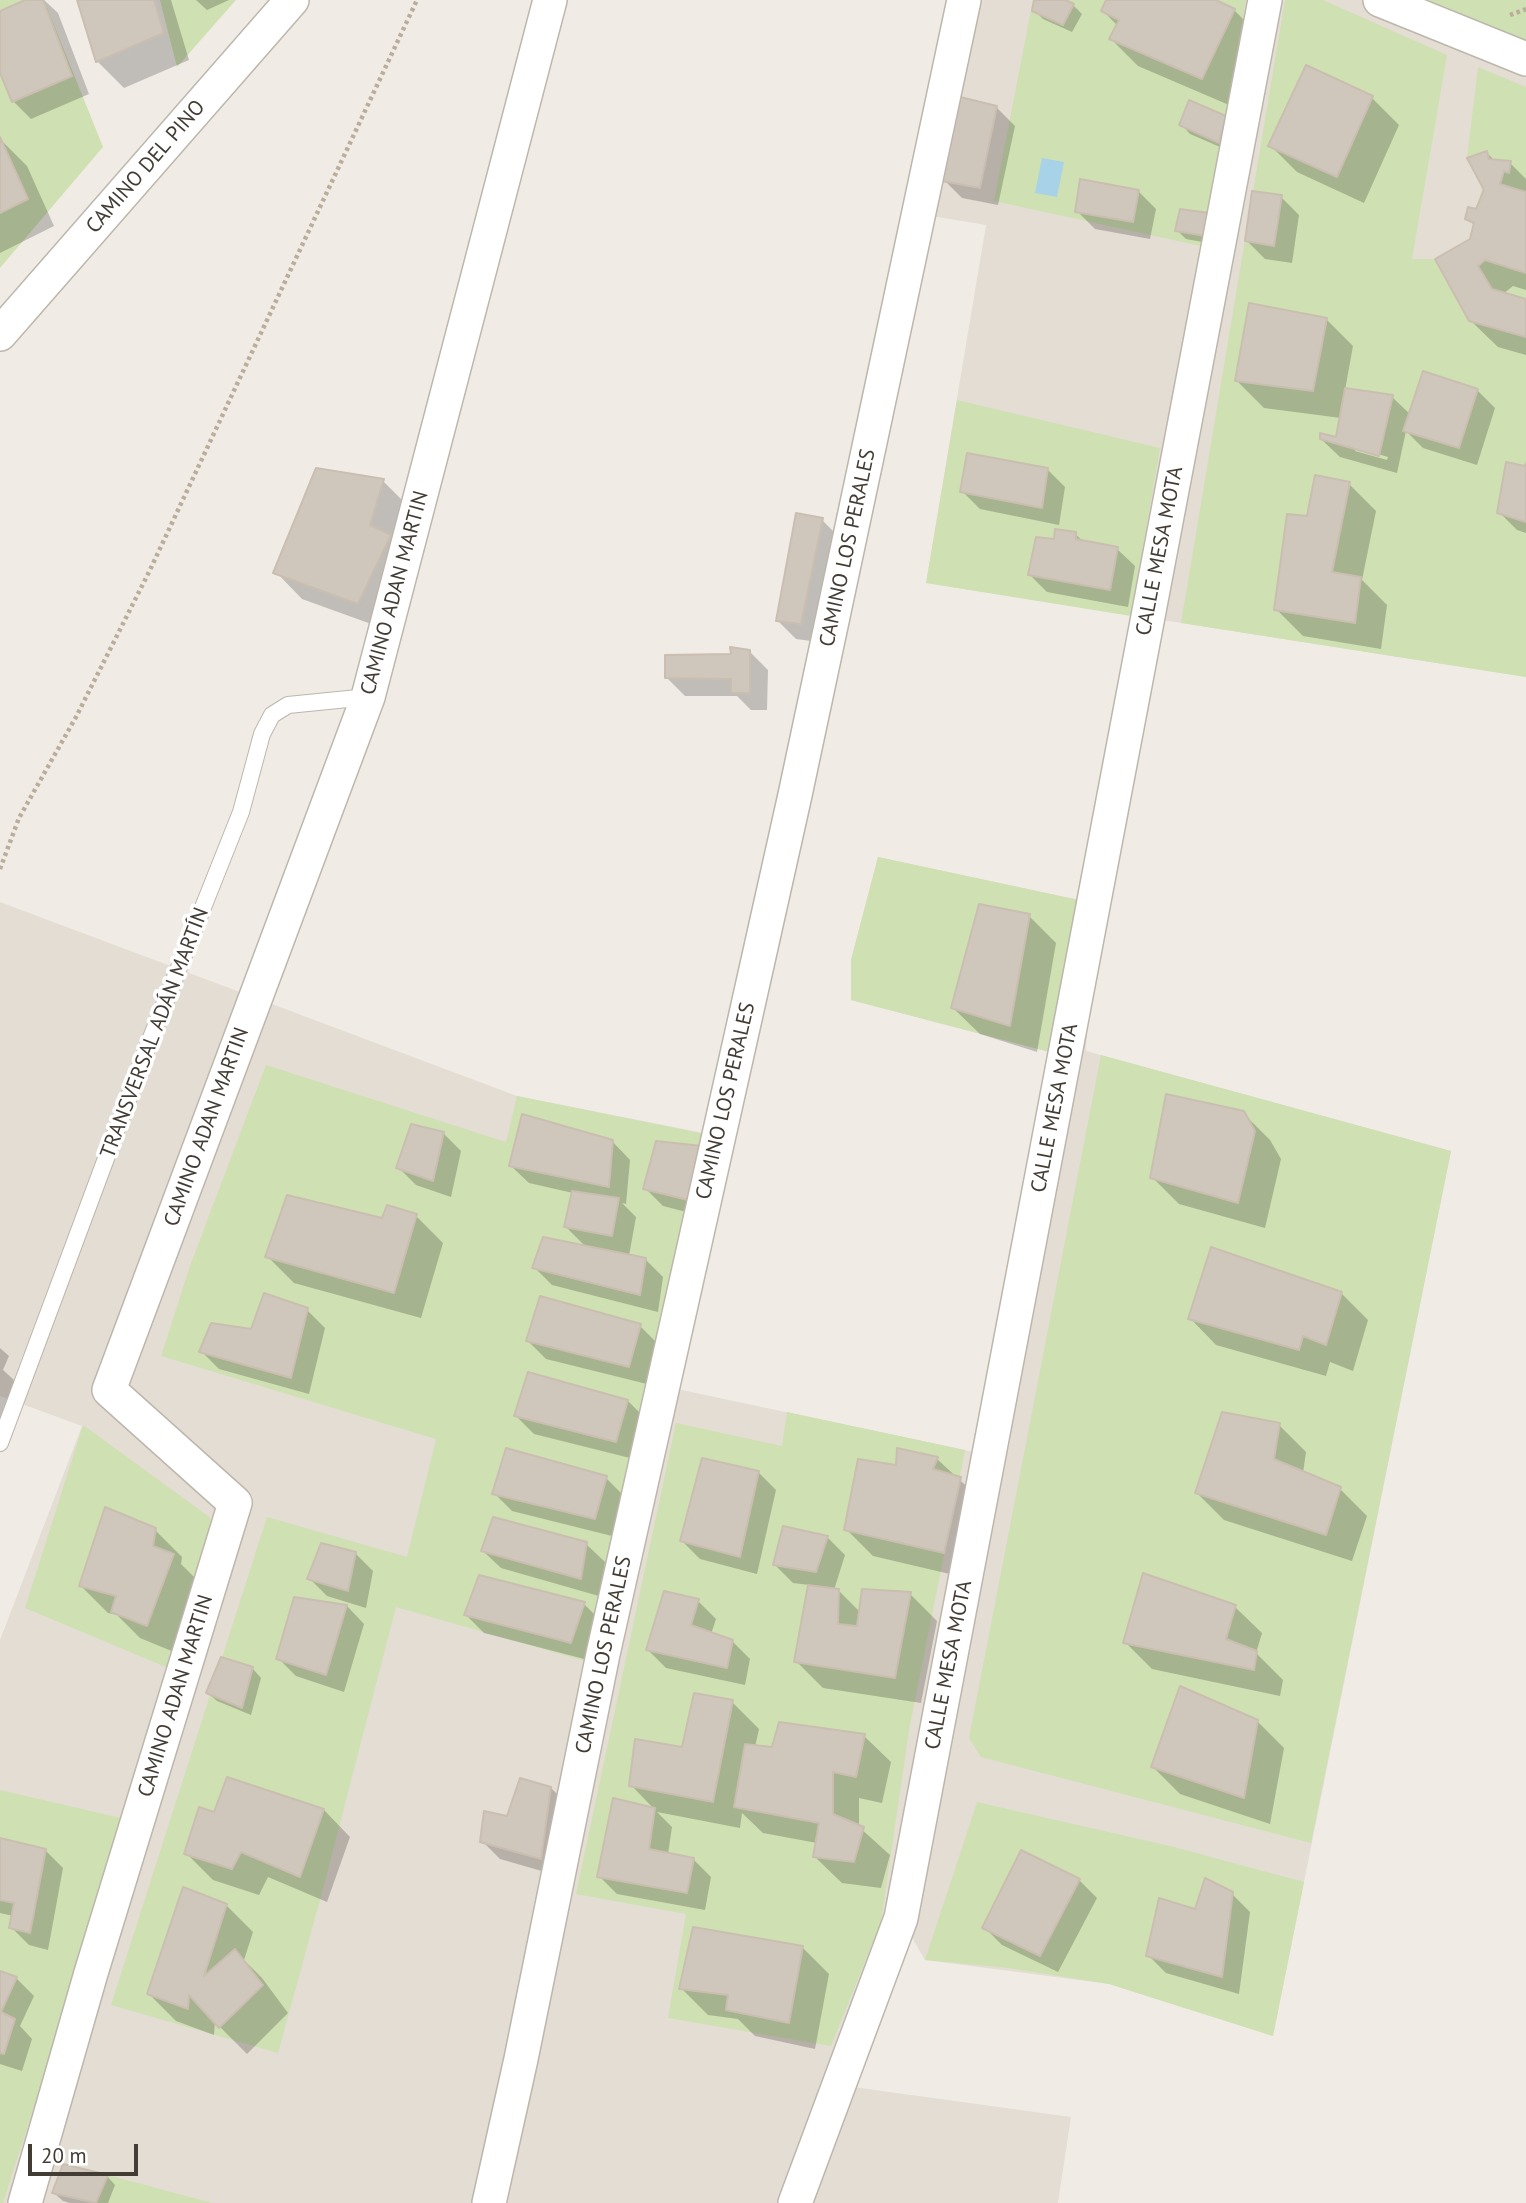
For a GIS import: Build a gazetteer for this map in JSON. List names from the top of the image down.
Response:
{
  "streets": {
    "street": [
      "CAMINO DEL PINO",
      "CAMINO LOS PERALES",
      "CALLE MESA MOTA",
      "CAMINO ADAN MARTIN"
    ],
    "lane": ["TRANSVERSAL ADÁN MARTÍN"]
  },
  "crossings": [
    ["CAMINO ADAN MARTIN", "TRANSVERSAL ADÁN MARTÍN"]
  ],
  "scale_bar": "20 m"
}
